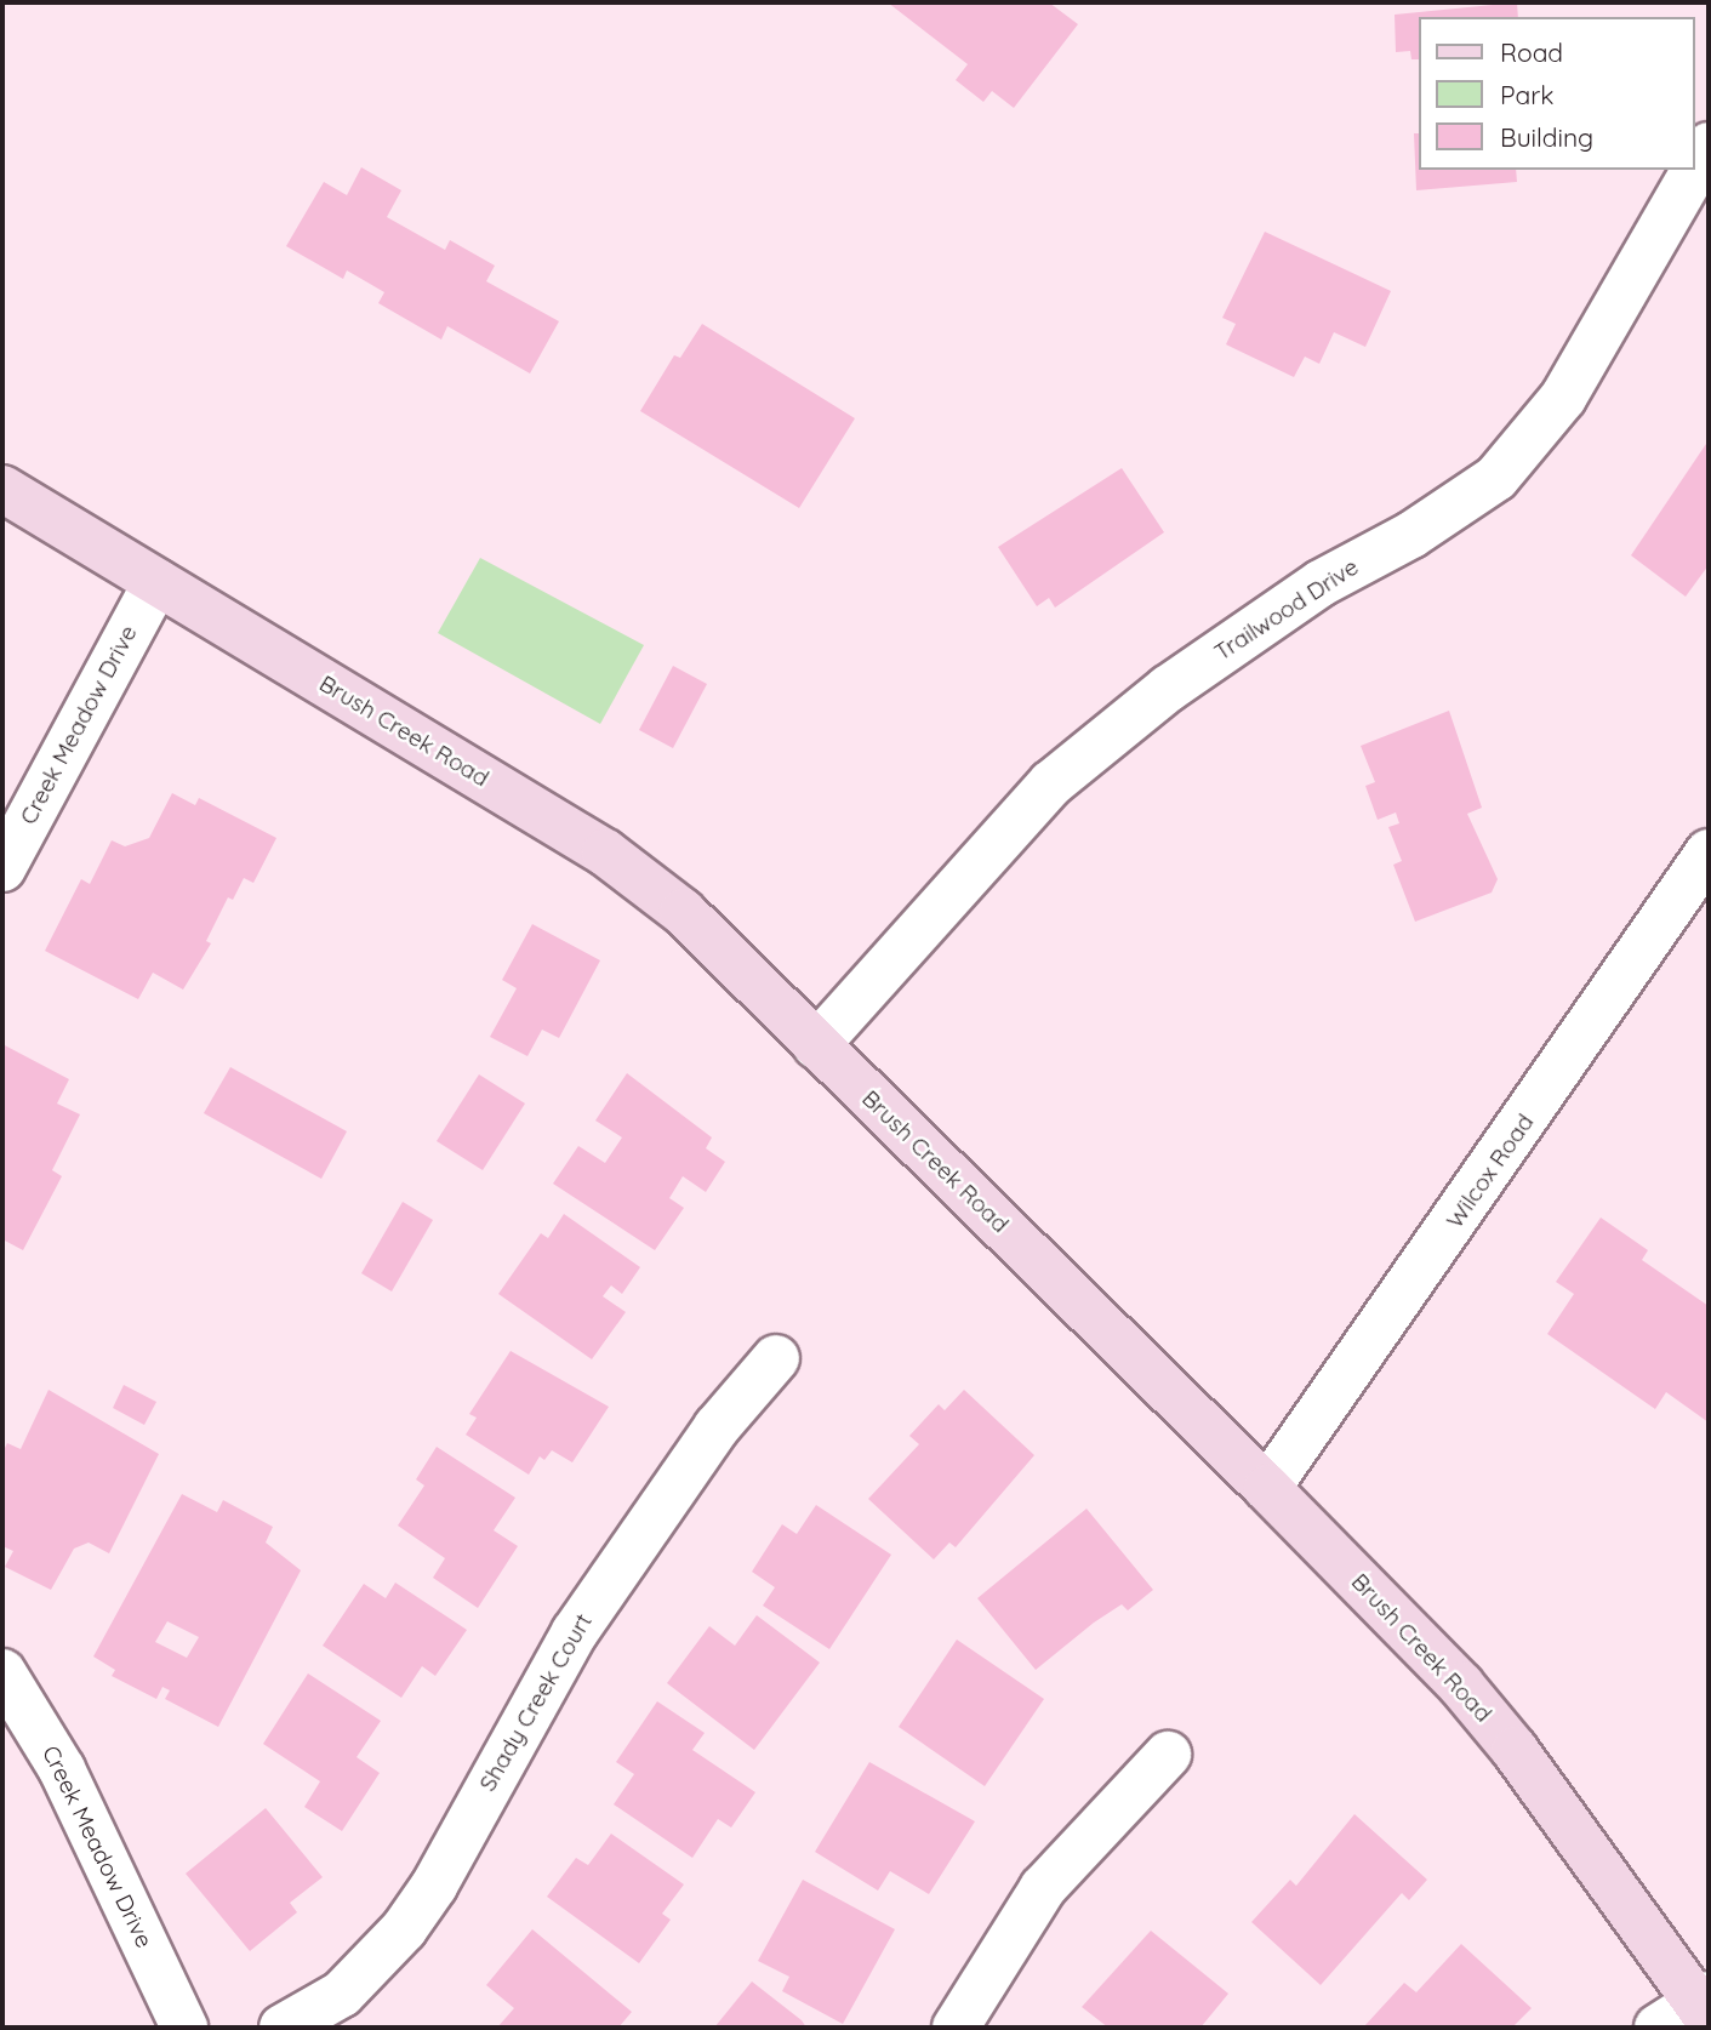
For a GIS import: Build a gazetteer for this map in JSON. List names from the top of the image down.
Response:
{
  "streets": {
    "street": [
      "Trailwood Drive",
      "Creek Meadow Drive",
      "Brush Creek Road",
      "Wilcox Road",
      "Shady Creek Court"
    ]
  },
  "crossings": [
    ["Trailwood Drive", "Brush Creek Road"],
    ["Creek Meadow Drive", "Brush Creek Road"],
    ["Brush Creek Road", "Wilcox Road"]
  ],
  "legend": ["Road", "Park", "Building"]
}
